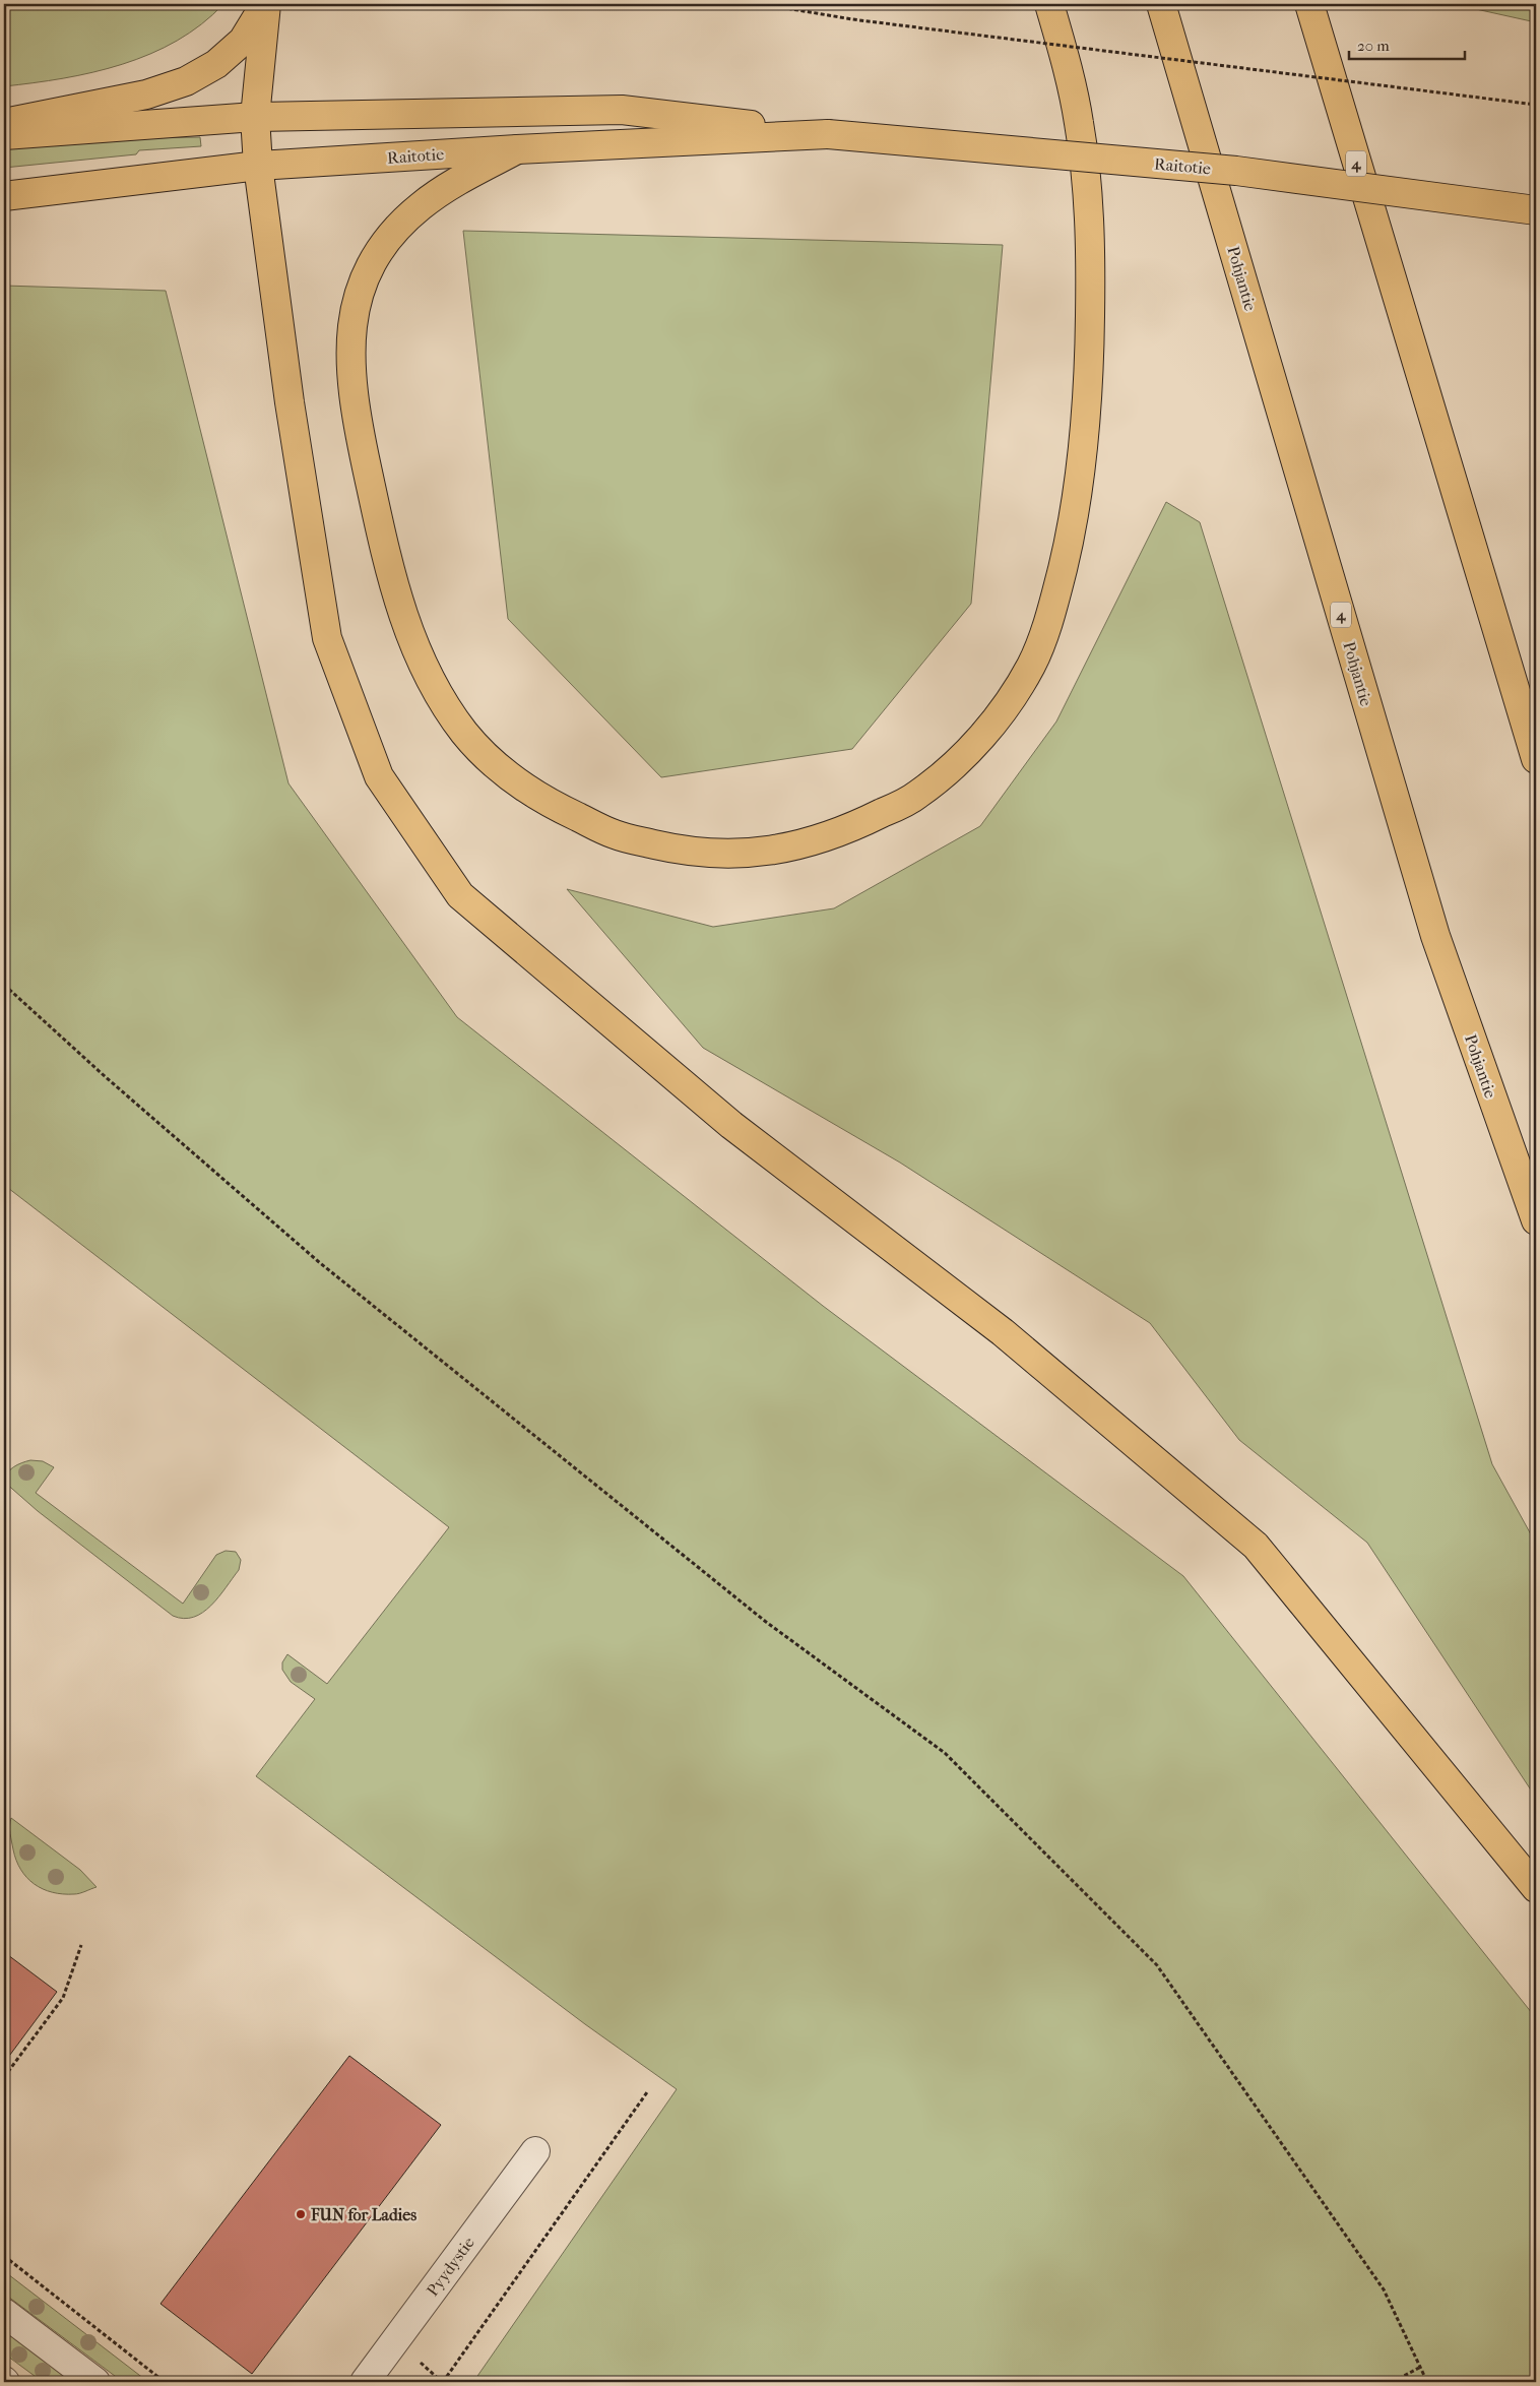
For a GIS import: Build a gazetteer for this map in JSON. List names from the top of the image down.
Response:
{
  "streets": {
    "main road": ["Raitotie", "4", "Pohjantie"],
    "street": ["Pyydystie"]
  },
  "places": ["FUN for Ladies"],
  "scale_bar": "20 m"
}
